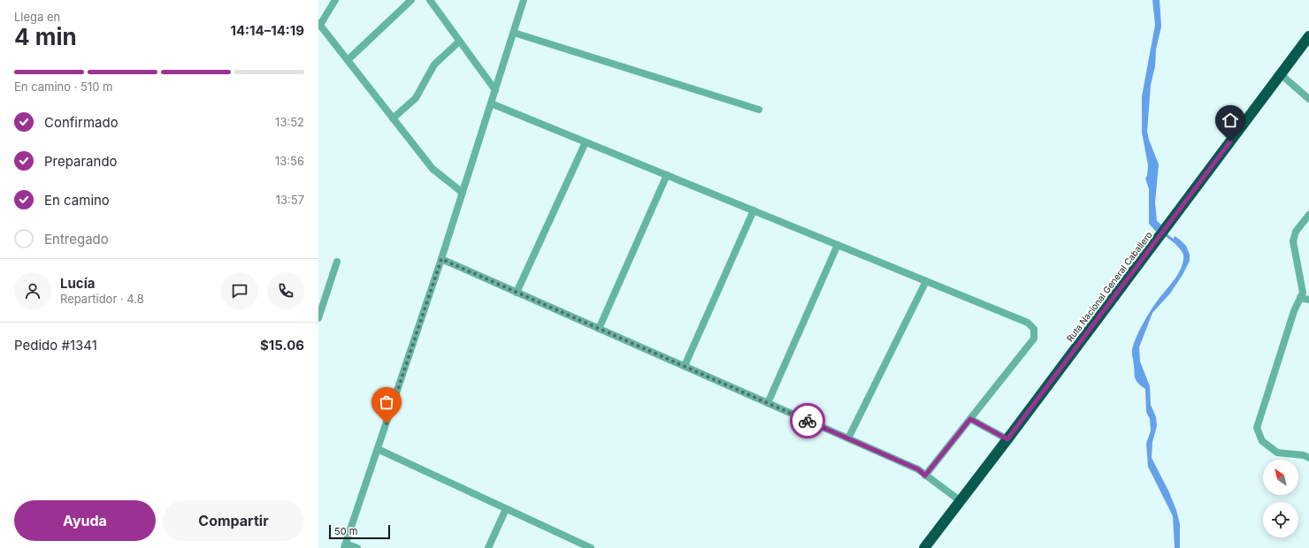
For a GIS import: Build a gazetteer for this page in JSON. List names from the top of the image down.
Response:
{
  "streets": {
    "highway": ["Ruta Nacional General Caballero"]
  },
  "scale_bar": "50 m",
  "north": "top left",
  "page": {
    "heading": ["4 min", "Llega en", "14:14–14:19"],
    "panel": [
      "Lucía",
      "Repartidor · 4.8",
      "Pedido #1341",
      "$15.06"
    ],
    "bar": "En camino · 510 m",
    "list": [
      ["Confirmado", "13:52"],
      ["Preparando", "13:56"],
      ["En camino", "13:57"],
      "Entregado"
    ],
    "buttons": ["Ayuda", "Compartir"],
    "scale": "50 m"
  }
}
